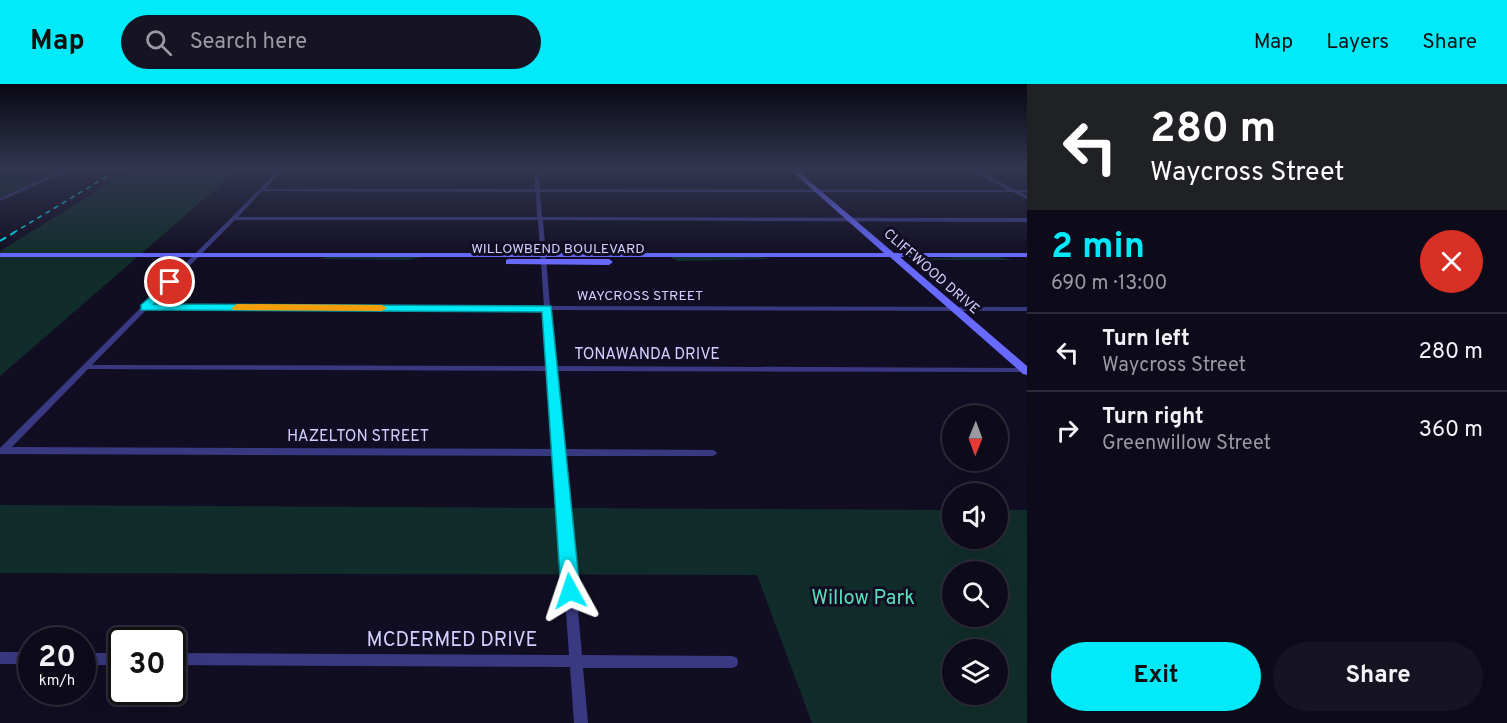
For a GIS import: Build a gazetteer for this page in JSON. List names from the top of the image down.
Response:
{
  "streets": {
    "main road": ["WILLOWBEND BOULEVARD", "CLIFFWOOD DRIVE"],
    "street": [
      "WAYCROSS STREET",
      "TONAWANDA DRIVE",
      "HAZELTON STREET",
      "MCDERMED DRIVE"
    ]
  },
  "crossings": [
    ["WILLOWBEND BOULEVARD", "CLIFFWOOD DRIVE"],
    ["CLIFFWOOD DRIVE", "WAYCROSS STREET"],
    ["CLIFFWOOD DRIVE", "TONAWANDA DRIVE"]
  ],
  "parks": ["Willow Park"],
  "north": "bottom",
  "page": {
    "header": "Map",
    "search": "Search here",
    "nav": ["Map", "Layers", "Share"],
    "turn": ["280 m", "Waycross Street"],
    "heading": ["2 min", "690 m · 13:00"],
    "list": [
      {
        "name": "Turn left",
        "note": "Waycross Street",
        "value": "280 m"
      },
      {
        "name": "Turn right",
        "note": "Greenwillow Street",
        "value": "360 m"
      }
    ],
    "speed": "20 km/h",
    "limit": "30",
    "buttons": ["Exit", "Share"]
  }
}
